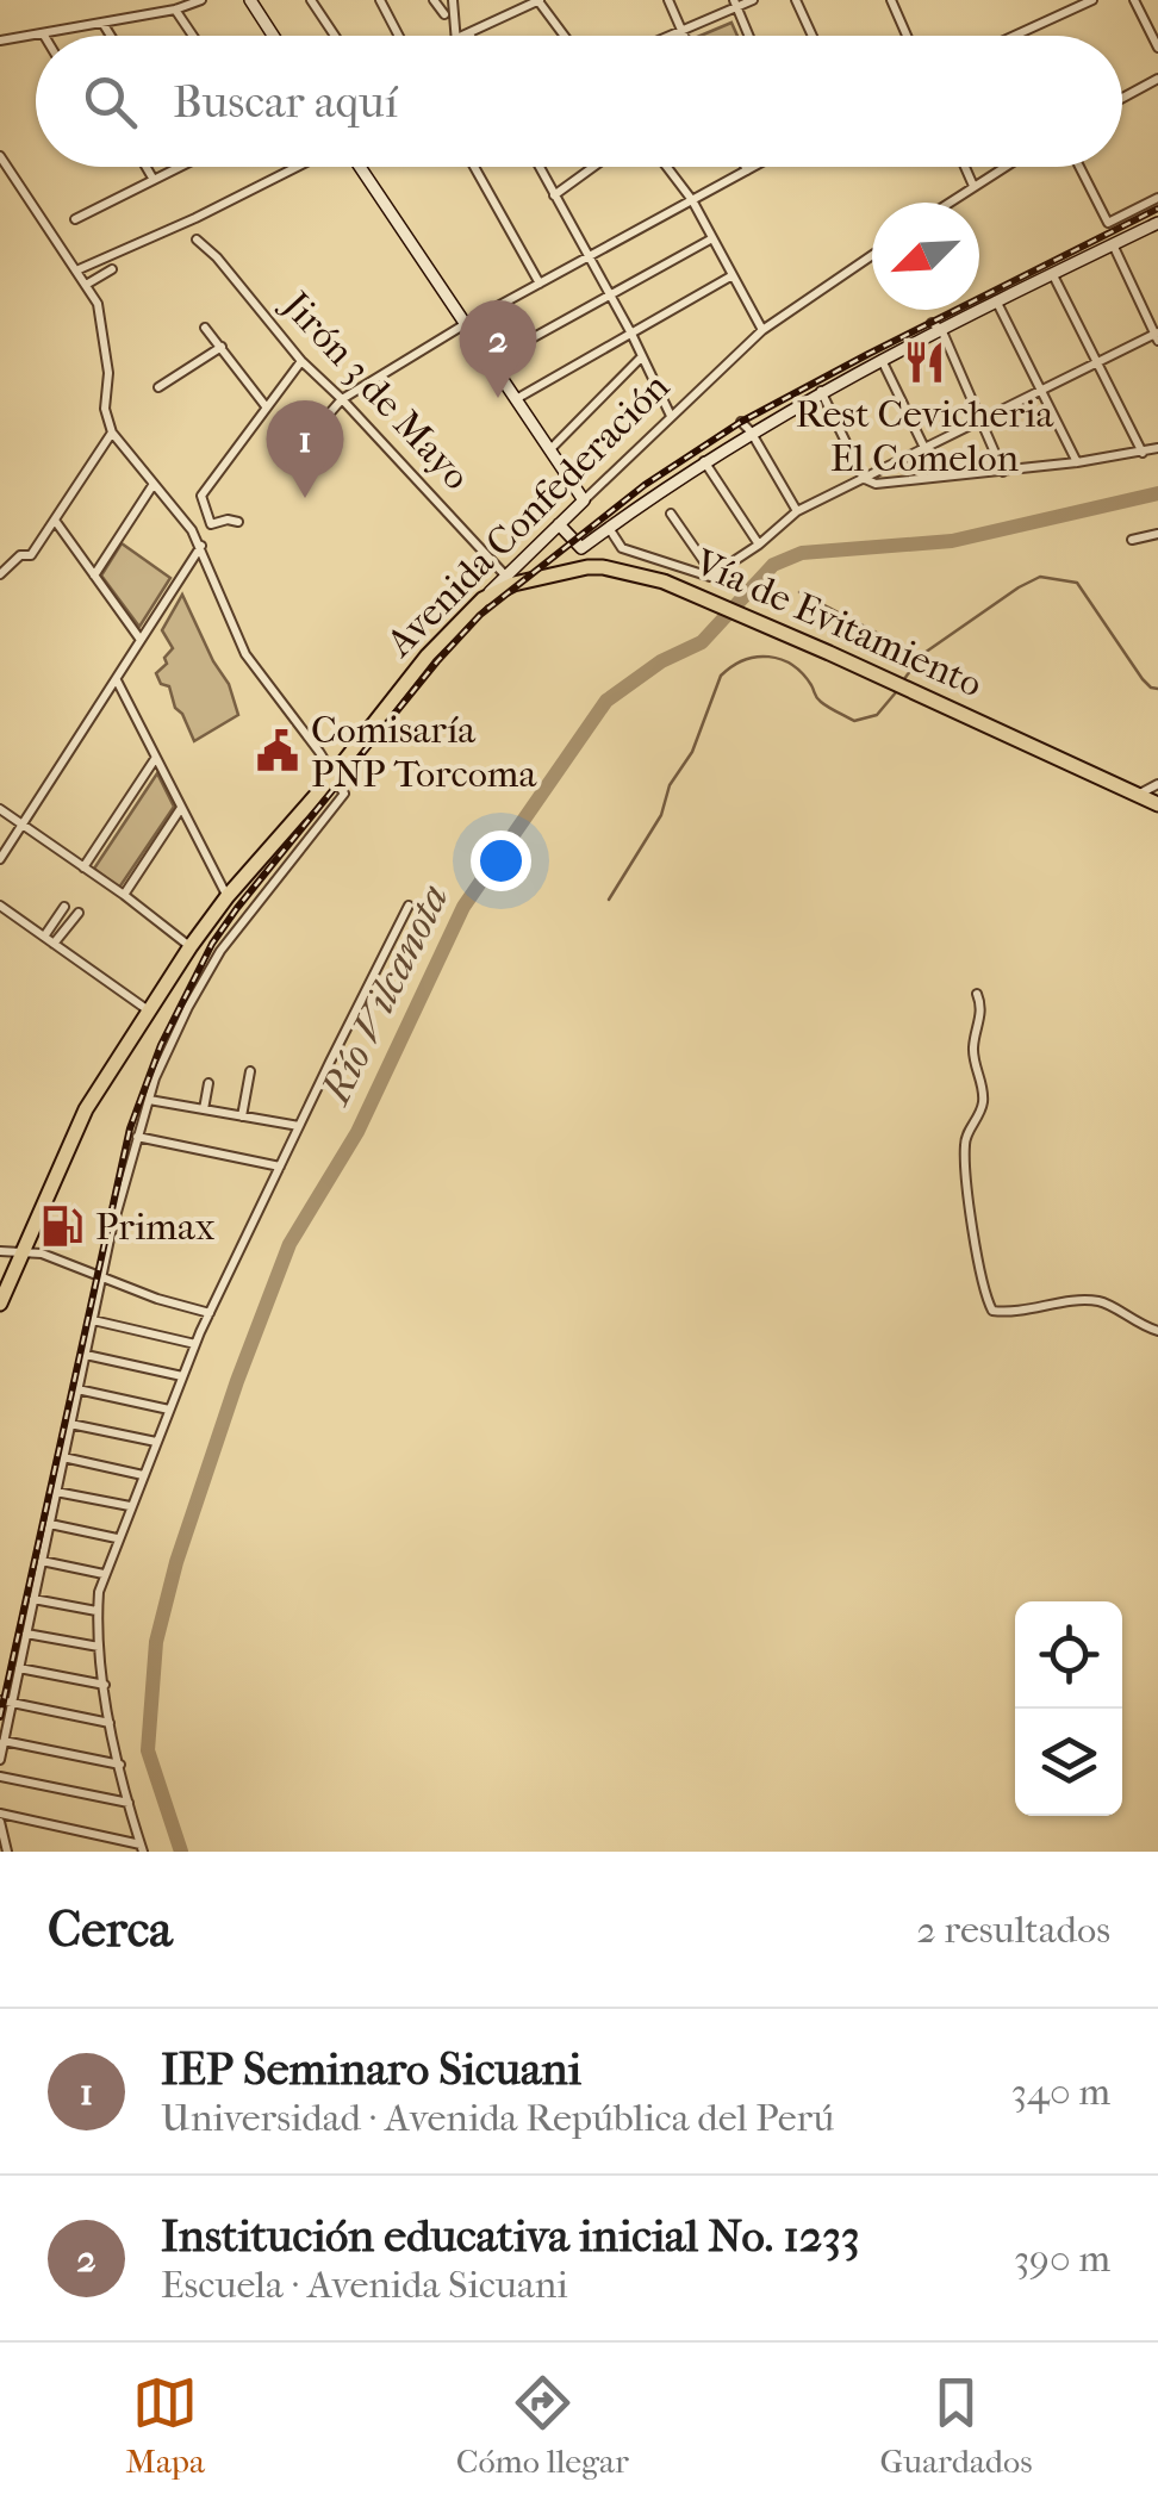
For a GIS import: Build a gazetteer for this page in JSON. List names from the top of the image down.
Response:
{
  "streets": {
    "highway": ["Avenida Confederación", "Vía de Evitamiento"],
    "street": ["Jirón 3 de Mayo"]
  },
  "crossings": [
    ["Jirón 3 de Mayo", "Avenida Confederación"],
    ["Jirón 3 de Mayo", "Vía de Evitamiento"],
    ["Avenida Confederación", "Vía de Evitamiento"]
  ],
  "water": ["Río Vilcanota"],
  "places": {
    "restaurant": ["Rest Cevicheria El Comelon"],
    "public building": ["Comisaría PNP Torcoma"],
    "fuel station": ["Primax"]
  },
  "north": "bottom left",
  "page": {
    "search": "Buscar aquí",
    "pins": ["2", "1"],
    "heading": ["Cerca", "2 resultados"],
    "list": [
      {
        "mark": "1",
        "name": "IEP Seminaro Sicuani",
        "note": "Universidad · Avenida República del Perú",
        "value": "340 m"
      },
      {
        "mark": "2",
        "name": "Institución educativa inicial No. 1233",
        "note": "Escuela · Avenida Sicuani",
        "value": "390 m"
      }
    ],
    "nav": ["Mapa", "Cómo llegar", "Guardados"]
  }
}
